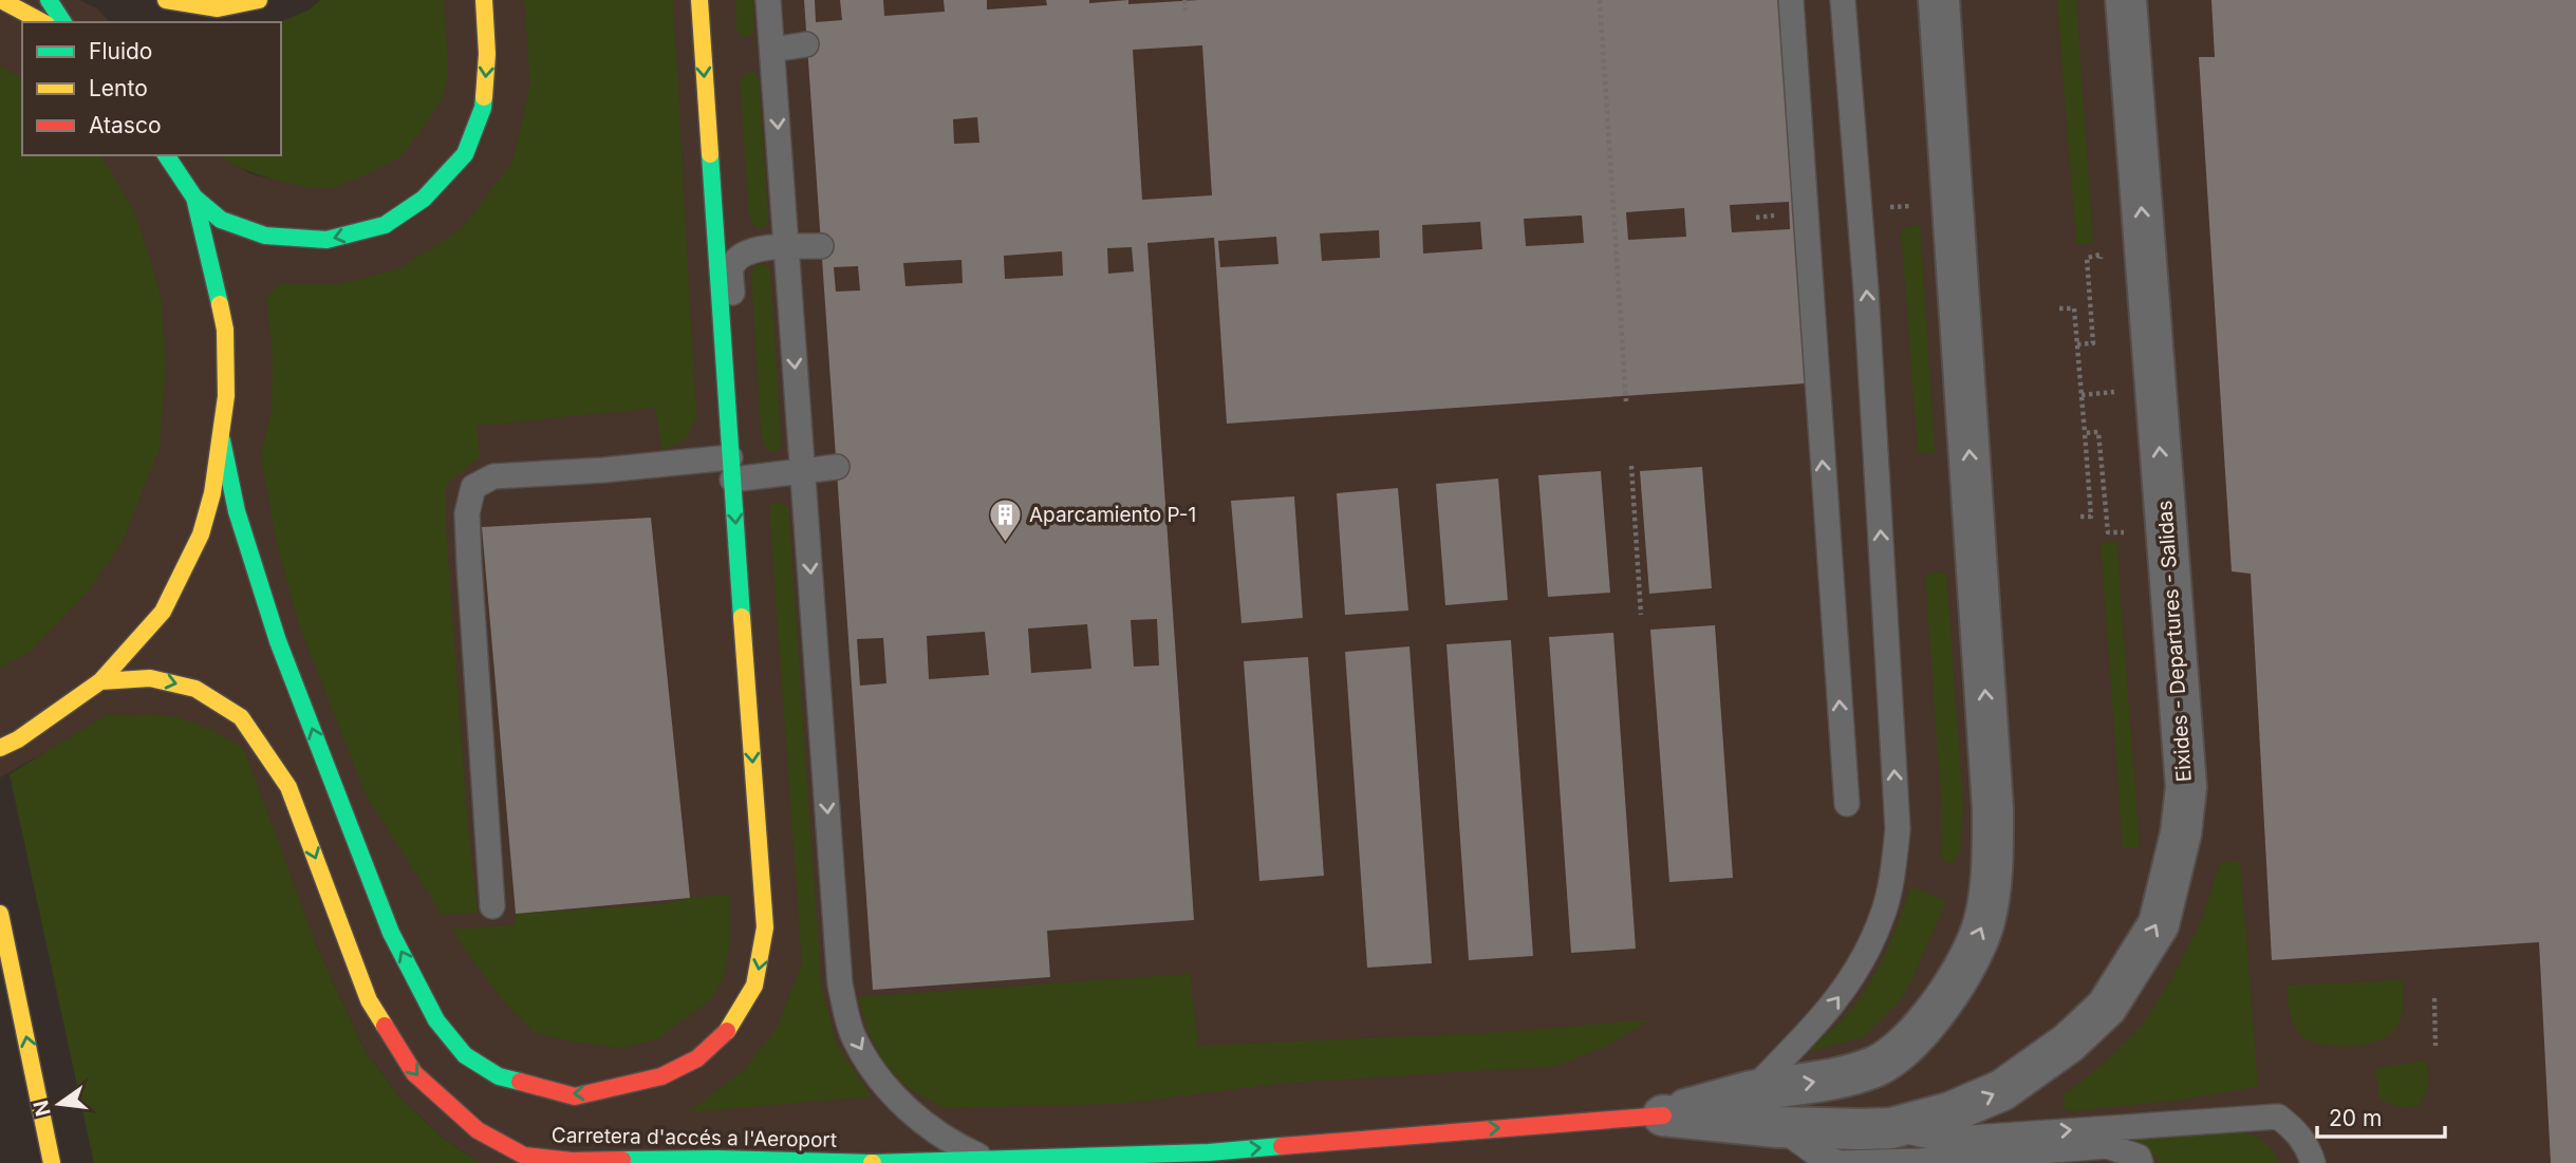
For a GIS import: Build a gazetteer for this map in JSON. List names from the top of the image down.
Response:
{
  "streets": {
    "main road": ["Carretera d'accés a l'Aeroport"],
    "street": ["Eixides - Departures - Salidas"]
  },
  "crossings": [
    ["Eixides - Departures - Salidas", "Carretera d'accés a l'Aeroport"]
  ],
  "one_way": ["Eixides - Departures - Salidas", "Carretera d'accés a l'Aeroport"],
  "places": {
    "building": ["Aparcamiento P-1"]
  },
  "legend": ["Fluido", "Lento", "Atasco"],
  "scale_bar": "20 m",
  "north": "left"
}
